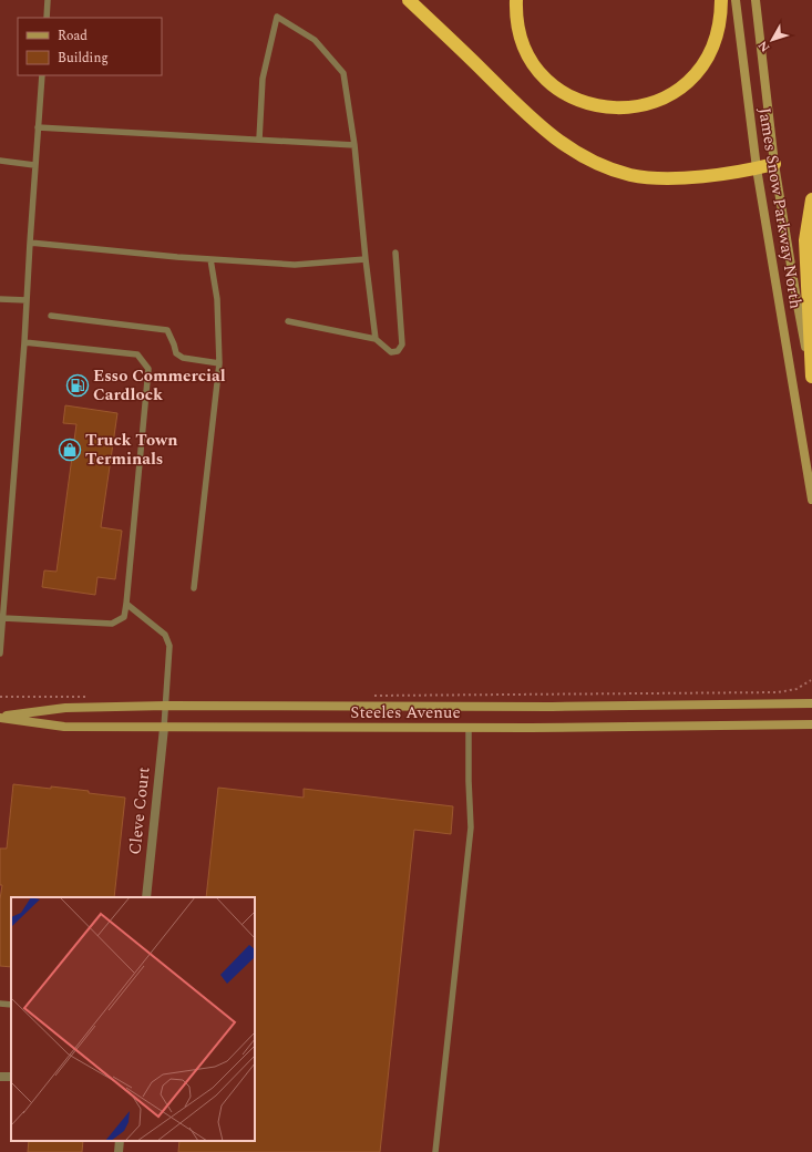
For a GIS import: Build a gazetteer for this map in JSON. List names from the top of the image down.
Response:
{
  "streets": {
    "main road": ["James Snow Parkway North", "Steeles Avenue"],
    "street": ["Cleve Court"]
  },
  "crossings": [
    ["Steeles Avenue", "Cleve Court"]
  ],
  "places": {
    "fuel station": ["Esso Commercial Cardlock"],
    "shop": ["Truck Town Terminals"]
  },
  "legend": ["Road", "Building"],
  "north": "bottom left"
}
